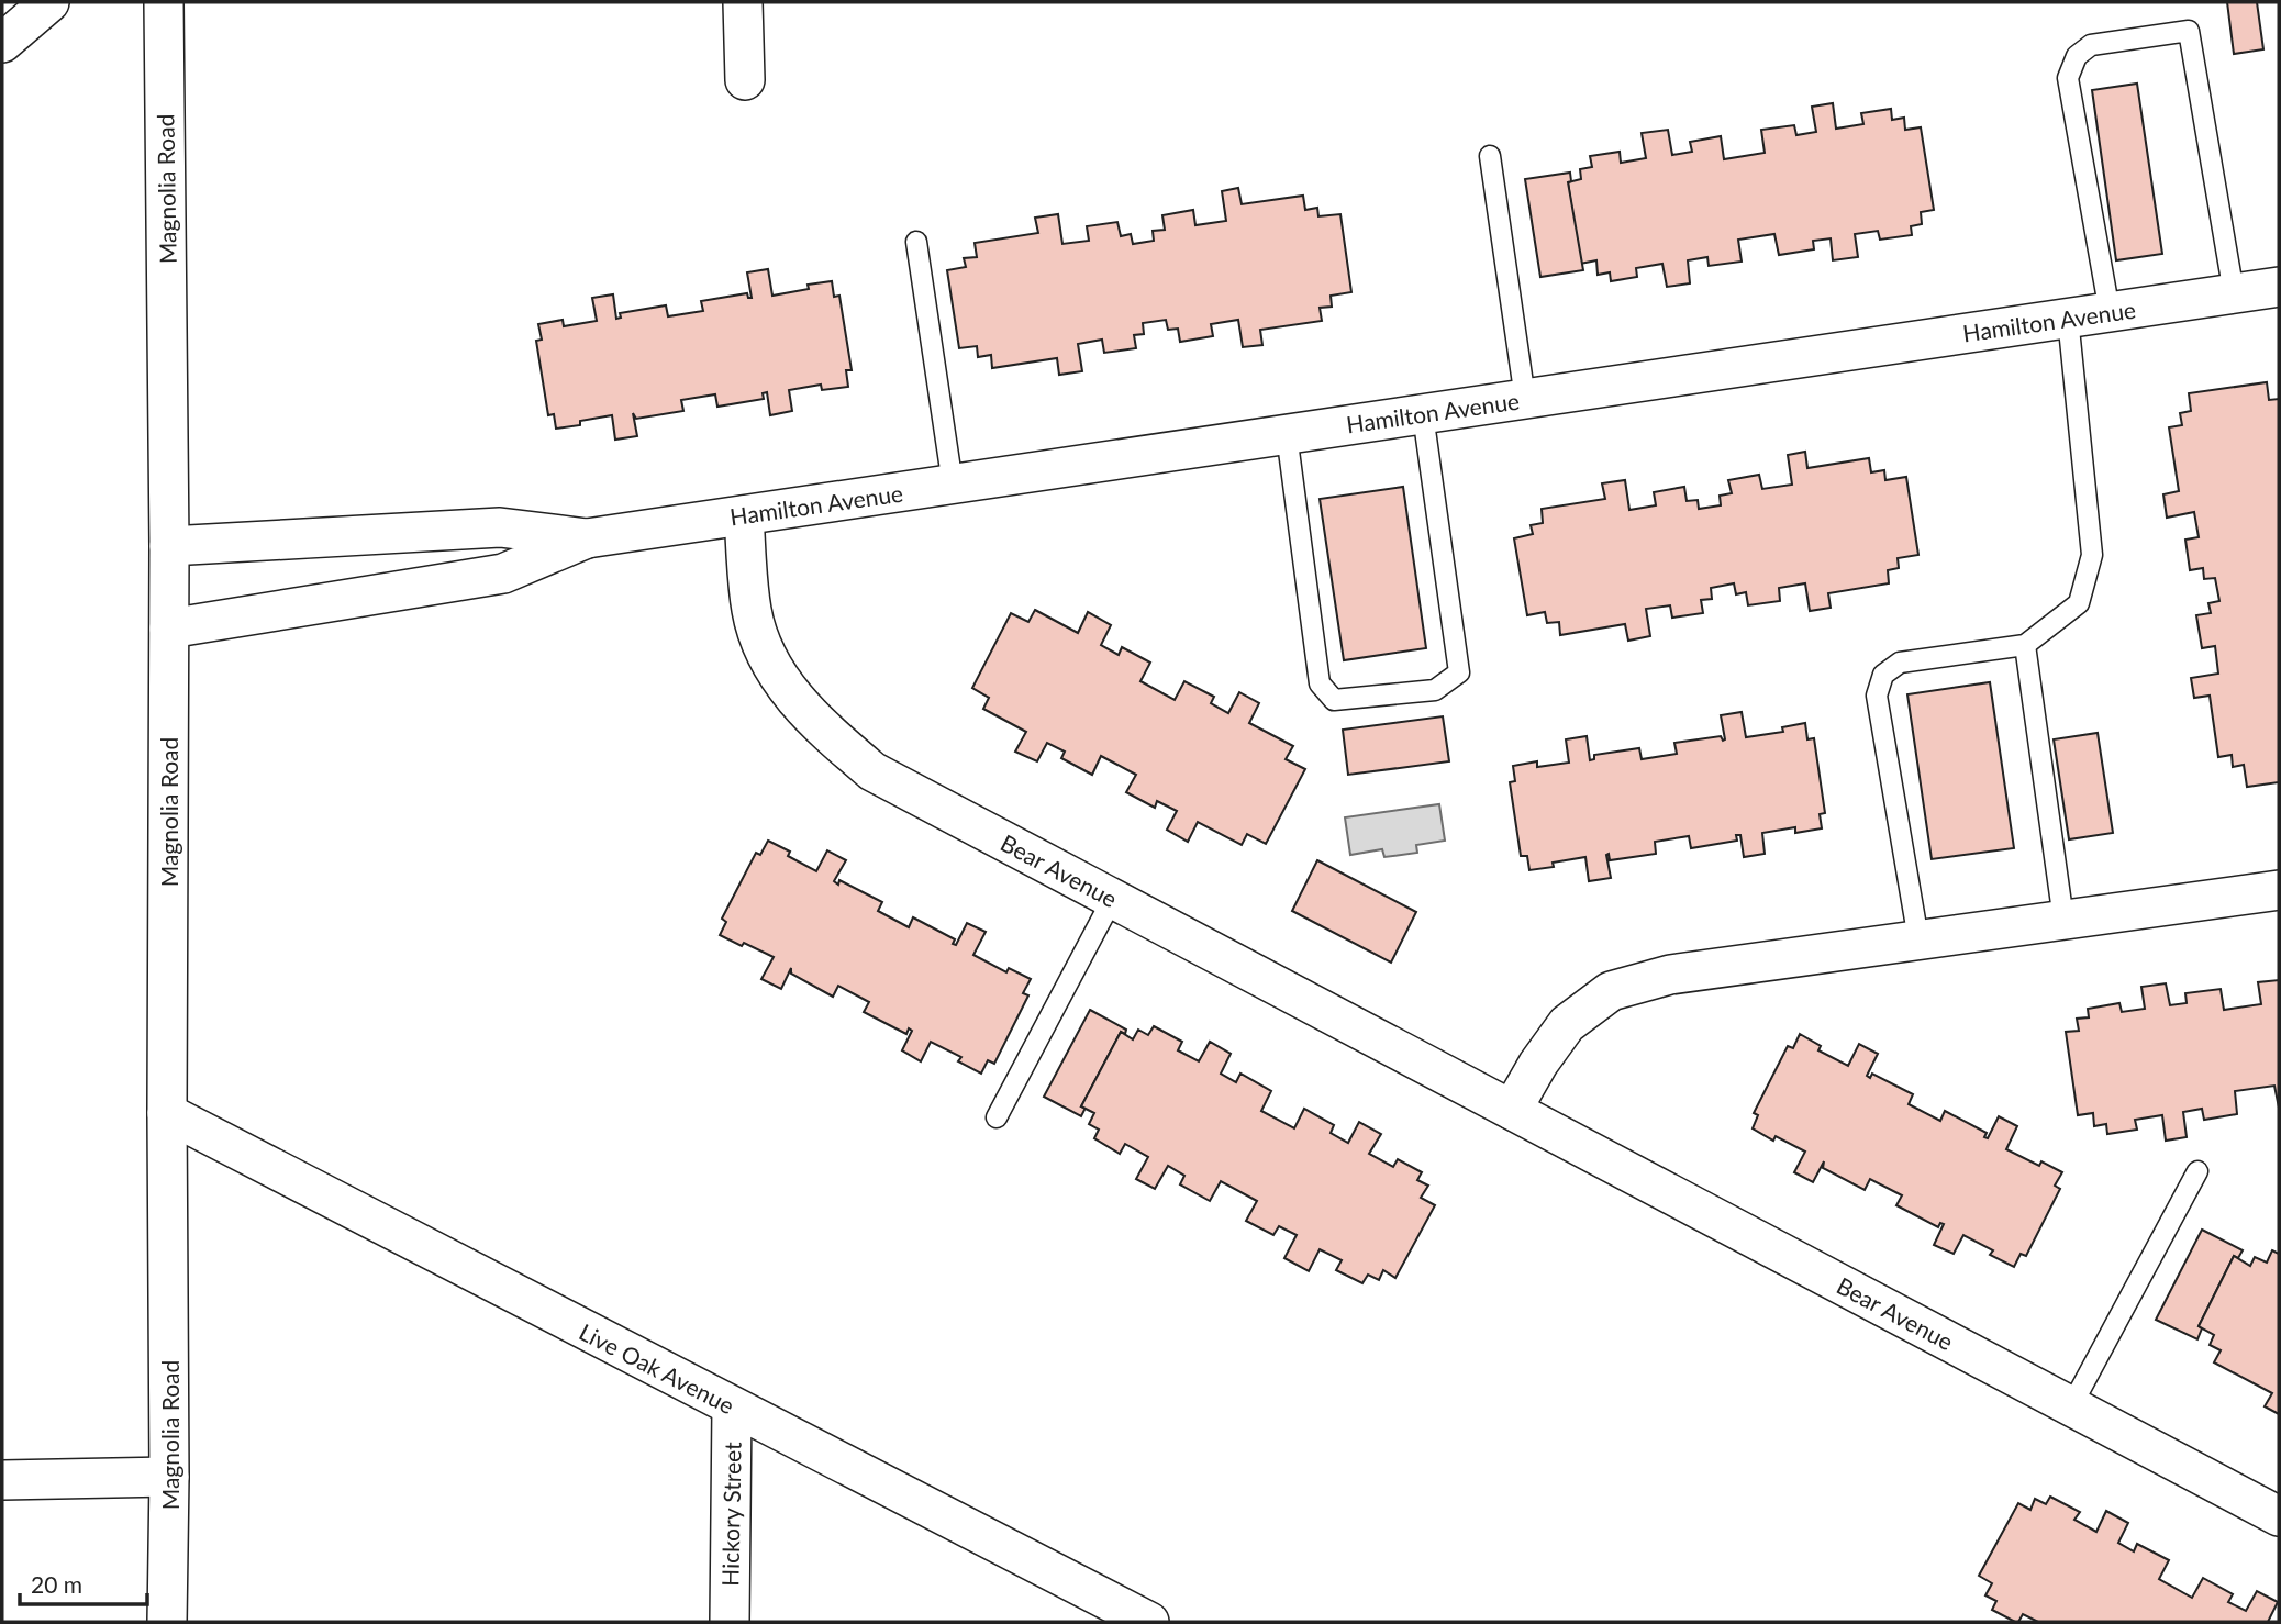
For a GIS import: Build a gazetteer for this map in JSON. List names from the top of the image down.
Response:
{
  "streets": {
    "street": [
      "Magnolia Road",
      "Hamilton Avenue",
      "Bear Avenue",
      "Live Oak Avenue",
      "Hickory Street"
    ]
  },
  "crossings": [
    ["Magnolia Road", "Hamilton Avenue"],
    ["Magnolia Road", "Live Oak Avenue"],
    ["Hamilton Avenue", "Bear Avenue"],
    ["Live Oak Avenue", "Hickory Street"]
  ],
  "scale_bar": "20 m"
}
